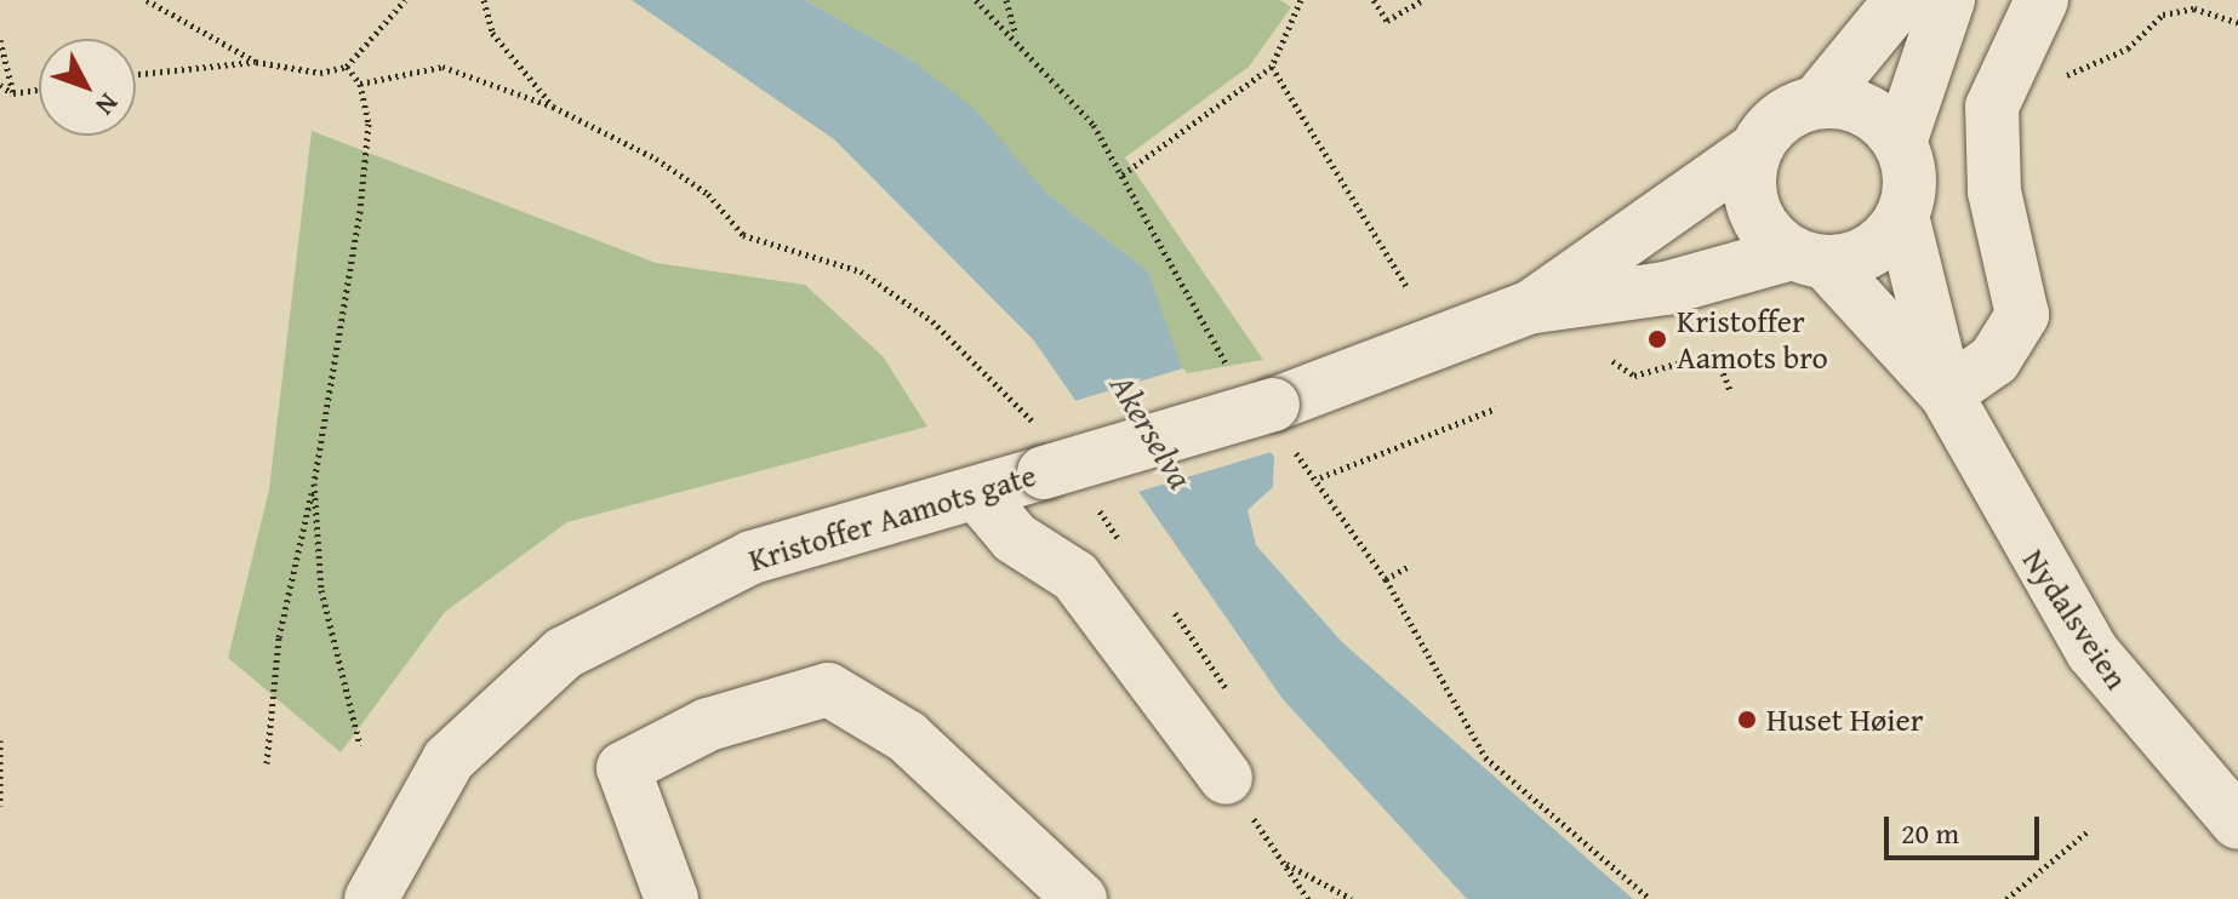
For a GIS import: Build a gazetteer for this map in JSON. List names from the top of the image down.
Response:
{
  "streets": {
    "street": ["Kristoffer Aamots gate", "Nydalsveien"]
  },
  "crossings": [
    ["Kristoffer Aamots gate", "Nydalsveien"]
  ],
  "water": ["Akerselva"],
  "places": ["Kristoffer Aamots bro", "Huset Høier"],
  "scale_bar": "20 m",
  "north": "bottom right"
}
